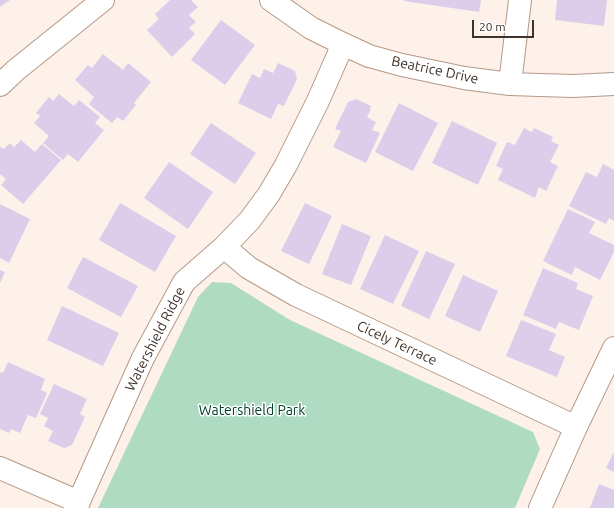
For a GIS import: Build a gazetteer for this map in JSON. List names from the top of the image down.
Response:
{
  "streets": {
    "street": ["Beatrice Drive", "Watershield Ridge", "Cicely Terrace"]
  },
  "crossings": [
    ["Beatrice Drive", "Watershield Ridge"],
    ["Watershield Ridge", "Cicely Terrace"]
  ],
  "parks": ["Watershield Park"],
  "scale_bar": "20 m"
}
